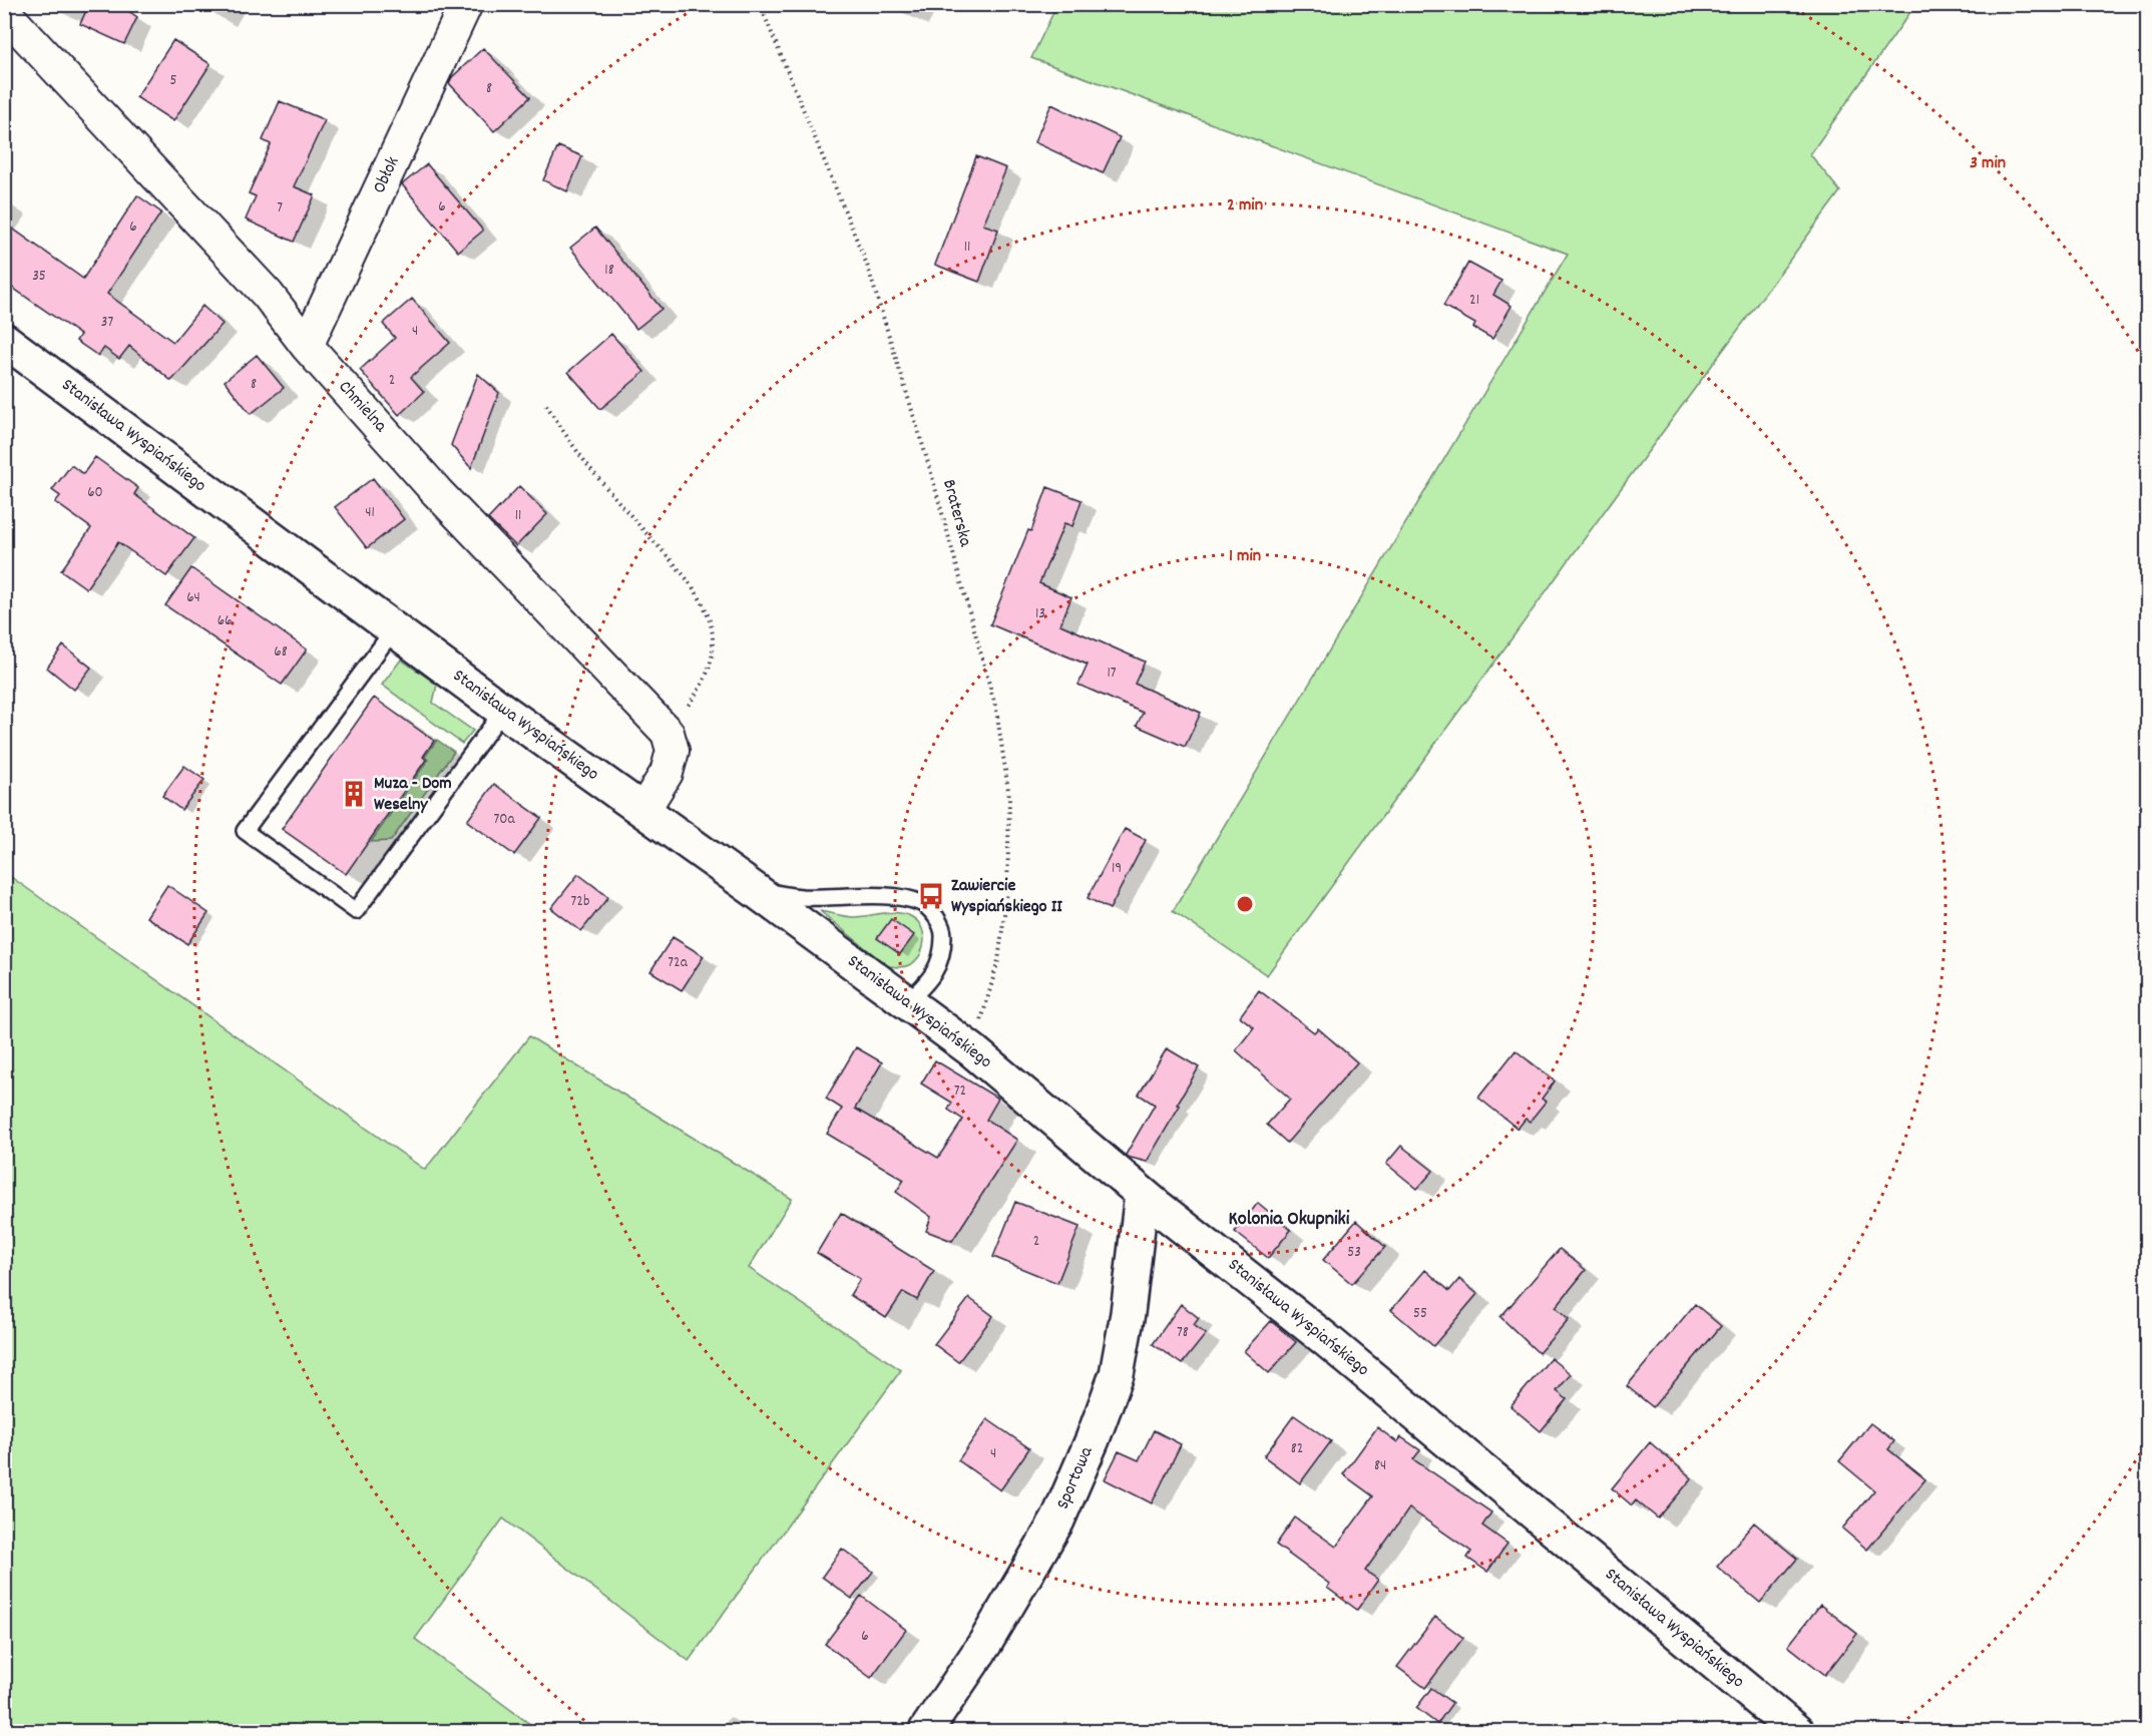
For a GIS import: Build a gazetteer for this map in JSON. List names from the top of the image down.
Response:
{
  "streets": {
    "street": [
      "Obłok",
      "Chmielna",
      "Stanisława Wyspiańskiego",
      "Sportowa"
    ],
    "path": ["Braterska"]
  },
  "crossings": [
    ["Obłok", "Chmielna"],
    ["Stanisława Wyspiańskiego", "Braterska"],
    ["Stanisława Wyspiańskiego", "Sportowa"]
  ],
  "districts": ["Kolonia Okupniki"],
  "places": {
    "building": ["Muza - Dom Weselny"],
    "bus stop": ["Zawiercie Wyspiańskiego II"]
  },
  "house_numbers": [
    "5",
    "8",
    "6",
    "7",
    "6",
    "11",
    "18",
    "35",
    "21",
    "37",
    "4",
    "2",
    "8",
    "60",
    "41",
    "11",
    "64",
    "13",
    "66",
    "68",
    "17",
    "70a",
    "19",
    "72b",
    "72a",
    "72",
    "2",
    "53",
    "55",
    "78",
    "82",
    "4",
    "84",
    "6"
  ],
  "rings": ["3 min", "2 min", "1 min"]
}
